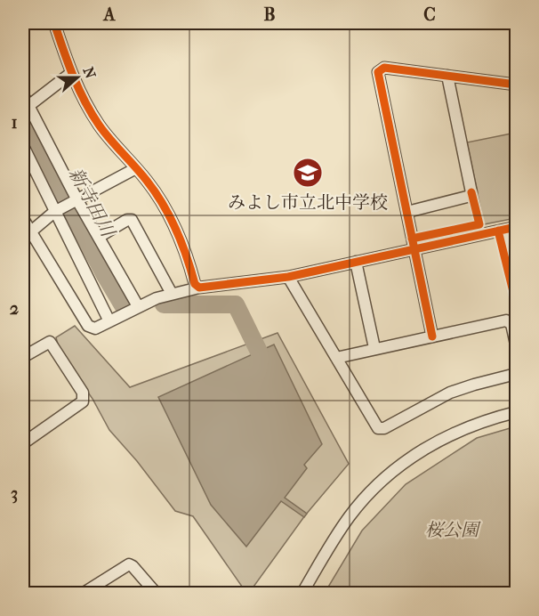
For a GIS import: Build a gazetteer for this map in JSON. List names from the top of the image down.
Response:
{
  "water": ["新寺田川"],
  "parks": ["桜公園"],
  "places": {
    "school or university": ["みよし市立北中学校"]
  },
  "north": "right",
  "grid": {
    "columns": ["A", "B", "C"],
    "rows": ["1", "2", "3"]
  }
}
